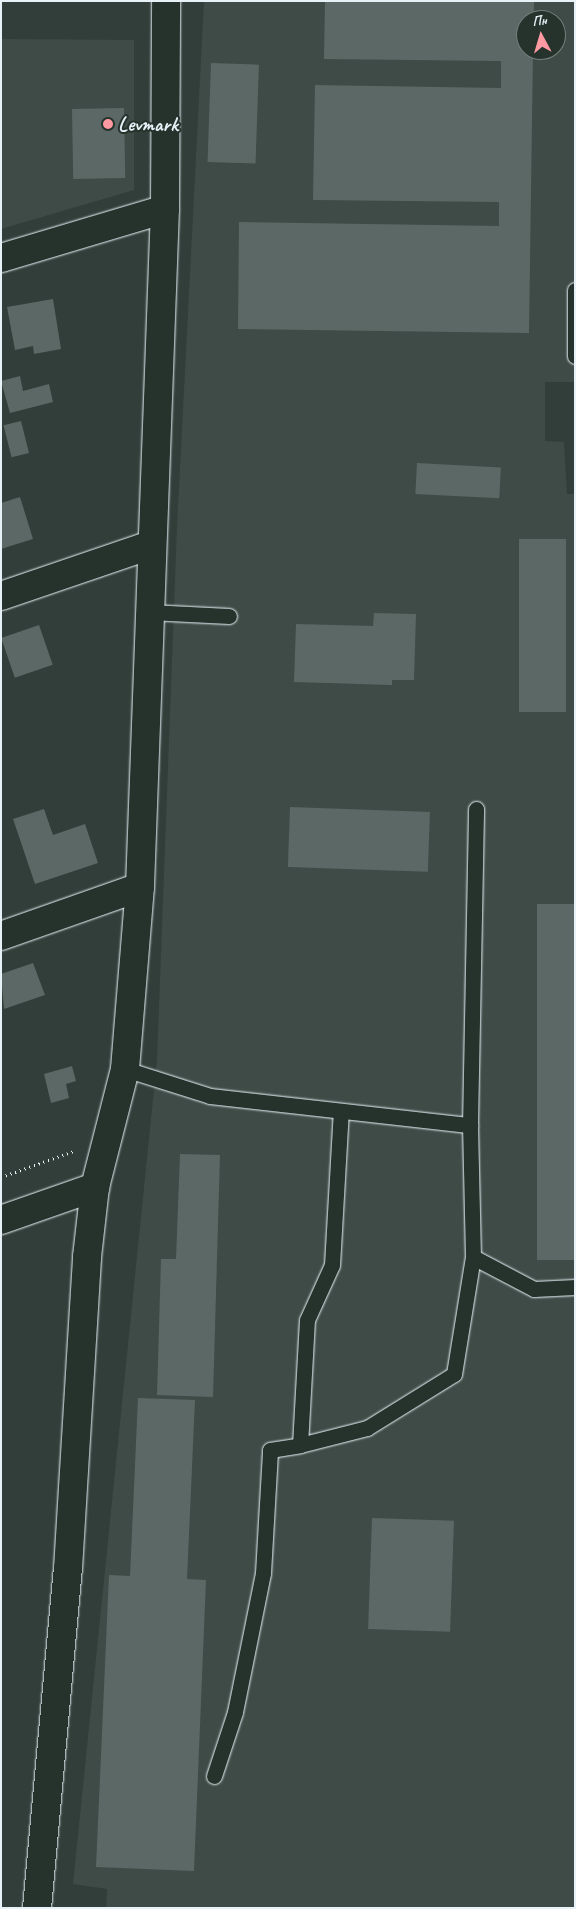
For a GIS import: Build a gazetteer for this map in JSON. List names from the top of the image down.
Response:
{
  "places": ["Levmark"],
  "north": "top"
}
